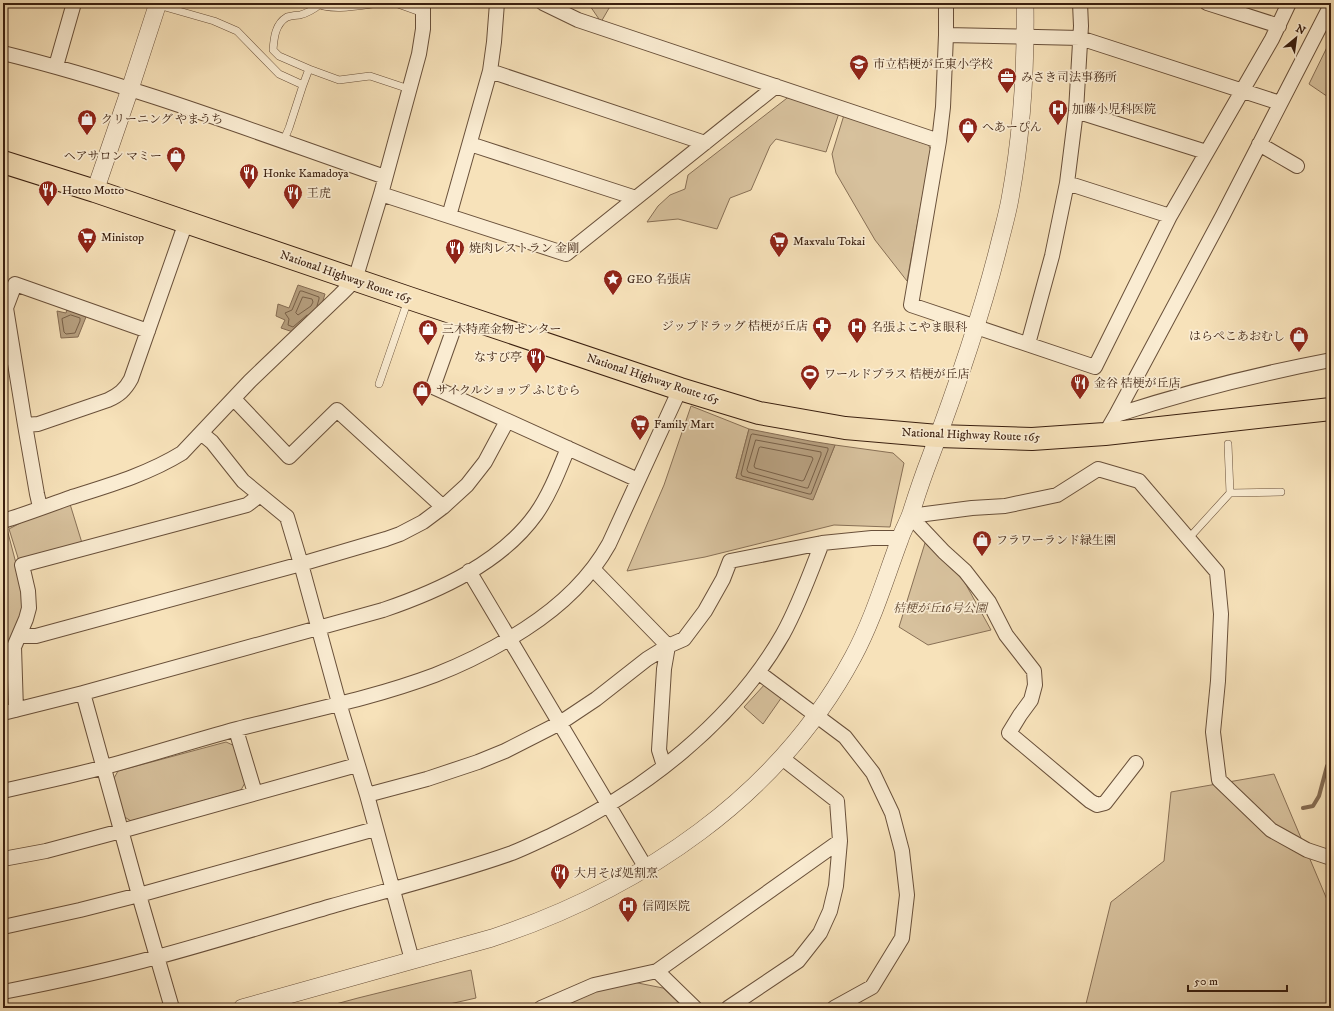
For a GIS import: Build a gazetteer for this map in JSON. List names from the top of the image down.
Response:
{
  "streets": {
    "highway": ["National Highway Route 165"]
  },
  "parks": ["桔梗が丘16号公園"],
  "places": {
    "school or university": ["市立桔梗が丘東小学校"],
    "office": ["みさき司法事務所"],
    "hospital": ["加藤小児科医院", "名張よこやま眼科", "信岡医院"],
    "shop": [
      "クリーニング やまうち",
      "へあーぴん",
      "ヘアサロン マミー",
      "三木特産金物センター",
      "はらぺこあおむし",
      "サイクルショップ ふじむら",
      "フラワーランド緑生園"
    ],
    "restaurant": [
      "Honke Kamadoya",
      "Hotto Motto",
      "王虎",
      "焼肉レストラン 金剛",
      "なすび亭",
      "金谷 桔梗が丘店",
      "大月そば処割烹"
    ],
    "supermarket": ["Ministop", "Maxvalu Tokai", "Family Mart"],
    "place": ["GEO 名張店"],
    "pharmacy": ["ジップドラッグ 桔梗が丘店"],
    "sports": ["ワールドプラス 桔梗が丘店"]
  },
  "scale_bar": "50 m",
  "north": "top right"
}
